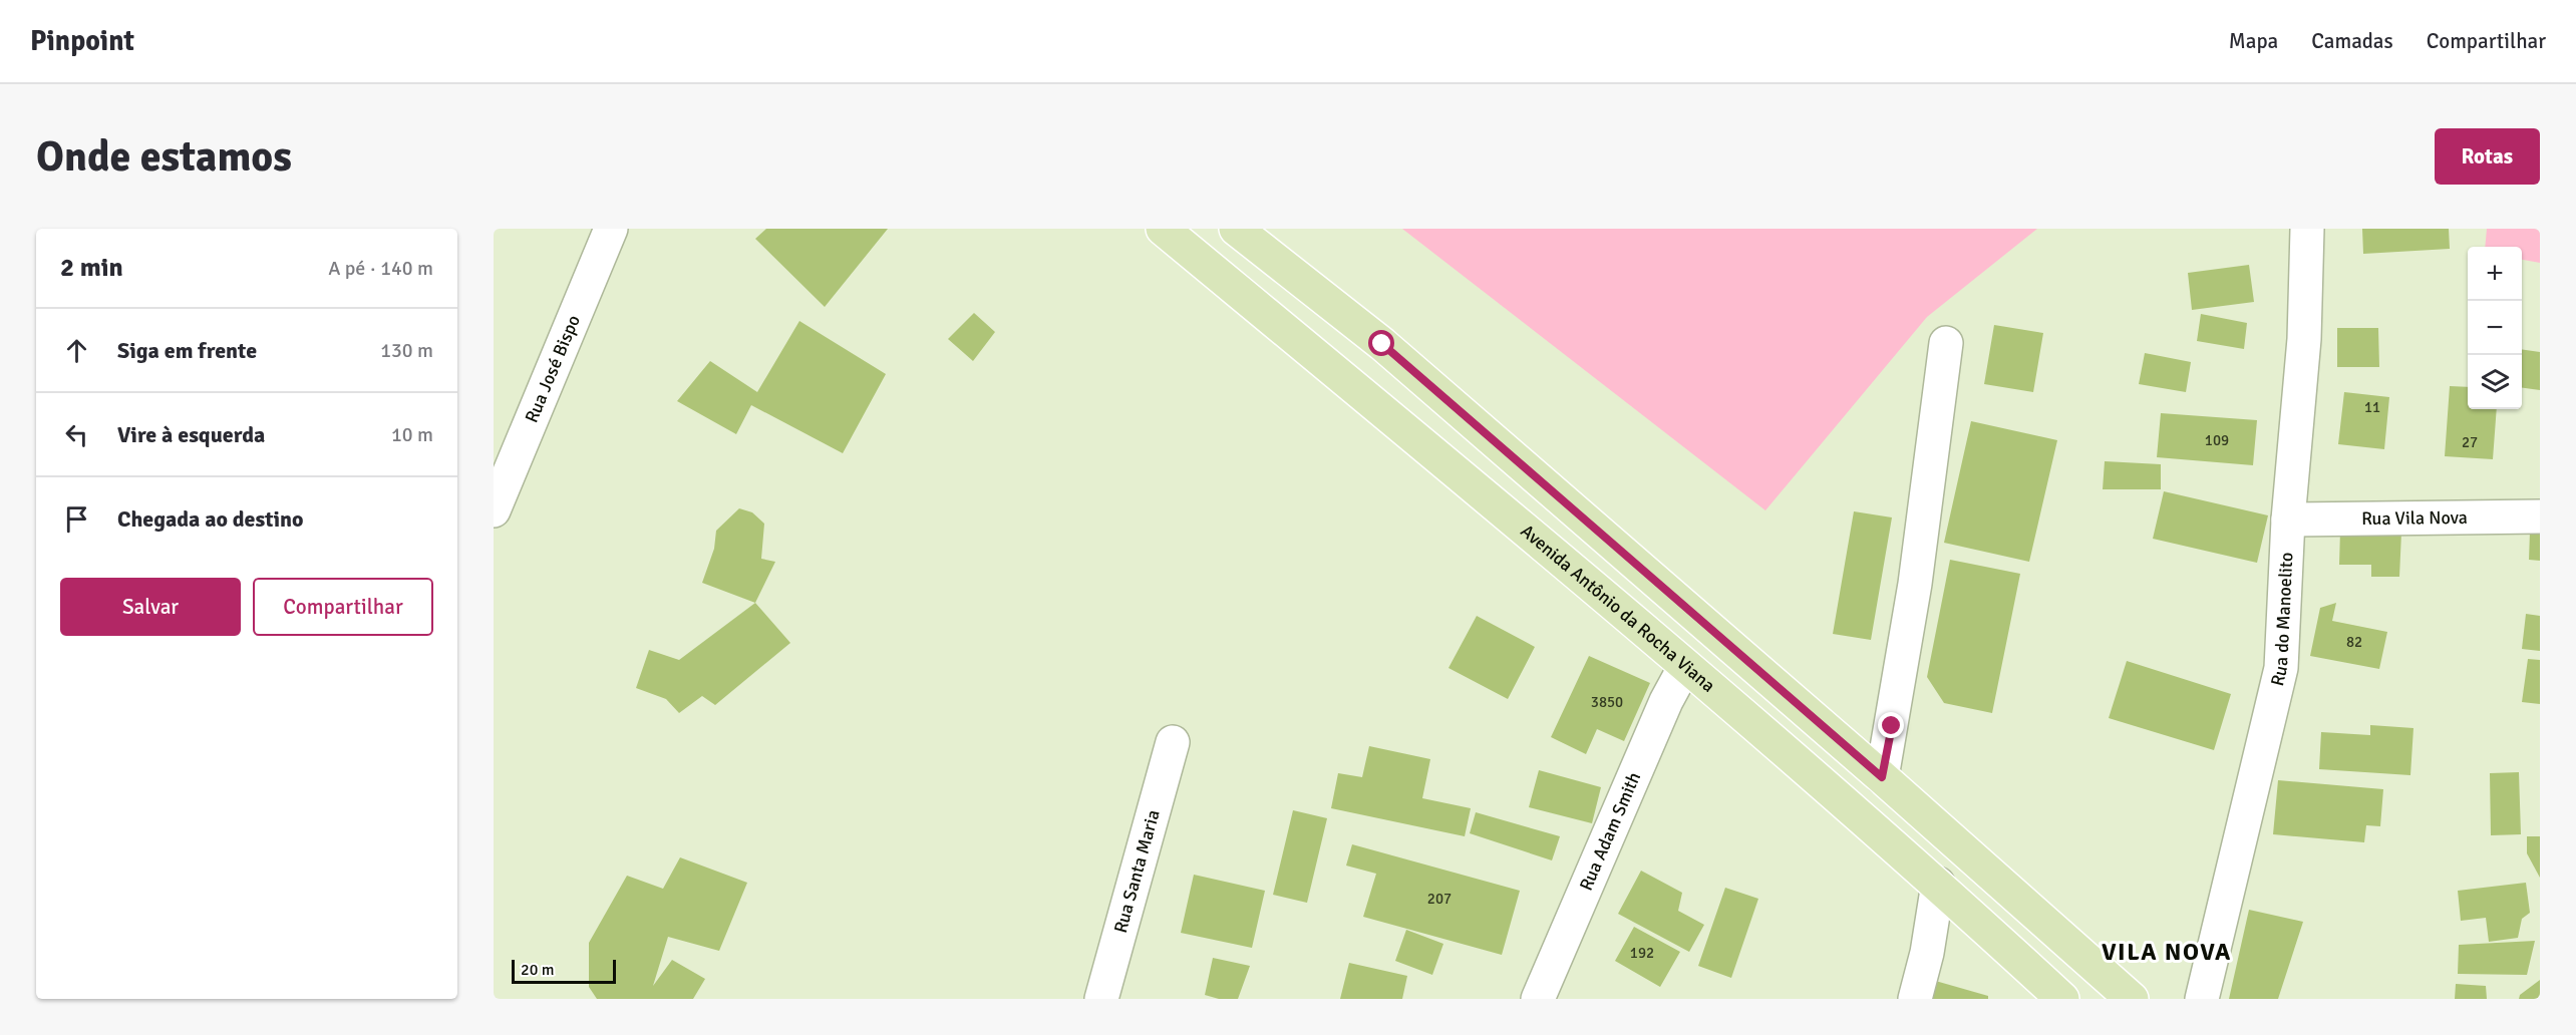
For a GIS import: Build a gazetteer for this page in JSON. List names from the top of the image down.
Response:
{
  "streets": {
    "main road": ["Avenida Antônio da Rocha Viana"],
    "street": [
      "Rua José Bispo",
      "Rua Vila Nova",
      "Rua do Manoelito",
      "Rua Adam Smith",
      "Rua Santa Maria"
    ]
  },
  "crossings": [
    ["Rua Vila Nova", "Rua do Manoelito"],
    ["Avenida Antônio da Rocha Viana", "Rua Adam Smith"]
  ],
  "districts": ["VILA NOVA"],
  "house_numbers": [
    "11",
    "109",
    "27",
    "82",
    "3850",
    "207",
    "192"
  ],
  "scale_bar": "20 m",
  "page": {
    "header": "Pinpoint",
    "nav": ["Mapa", "Camadas", "Compartilhar"],
    "buttons": [
      "Rotas",
      ["Salvar", "Compartilhar"]
    ],
    "title": "Onde estamos",
    "heading": ["2 min", "A pé · 140 m"],
    "map_buttons": ["+", "−"],
    "list": [
      ["Siga em frente", "130 m"],
      ["Vire à esquerda", "10 m"],
      "Chegada ao destino"
    ],
    "scale": "20 m"
  }
}
